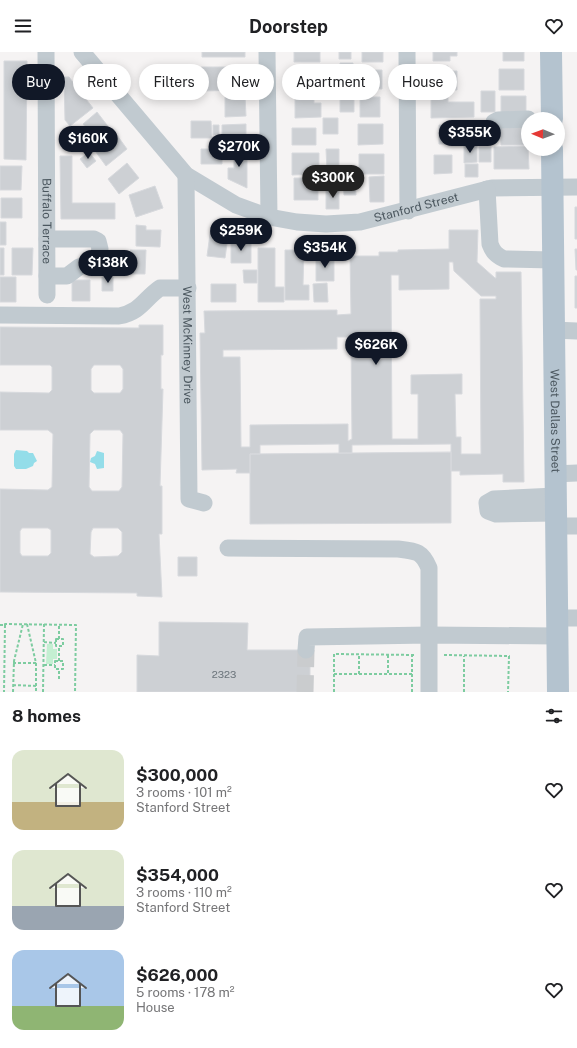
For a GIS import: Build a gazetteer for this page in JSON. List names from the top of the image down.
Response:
{
  "streets": {
    "main road": ["West Dallas Street"],
    "street": ["Stanford Street", "Buffalo Terrace", "West McKinney Drive"]
  },
  "crossings": [
    ["Stanford Street", "West McKinney Drive"],
    ["Stanford Street", "West Dallas Street"]
  ],
  "house_numbers": ["2323"],
  "north": "left",
  "page": {
    "header": "Doorstep",
    "chip": [
      "Buy",
      "Rent",
      "Filters",
      "New",
      "Apartment",
      "House"
    ],
    "price": [
      "$355K",
      "$160K",
      "$270K",
      "$300K",
      "$259K",
      "$354K",
      "$138K",
      "$626K"
    ],
    "heading": "8 homes",
    "list": [
      {
        "name": "$300,000",
        "note": "3 rooms · 101 m² · Stanford Street"
      },
      {
        "name": "$354,000",
        "note": "3 rooms · 110 m² · Stanford Street"
      },
      {
        "name": "$626,000",
        "note": "5 rooms · 178 m² · House"
      }
    ]
  }
}
